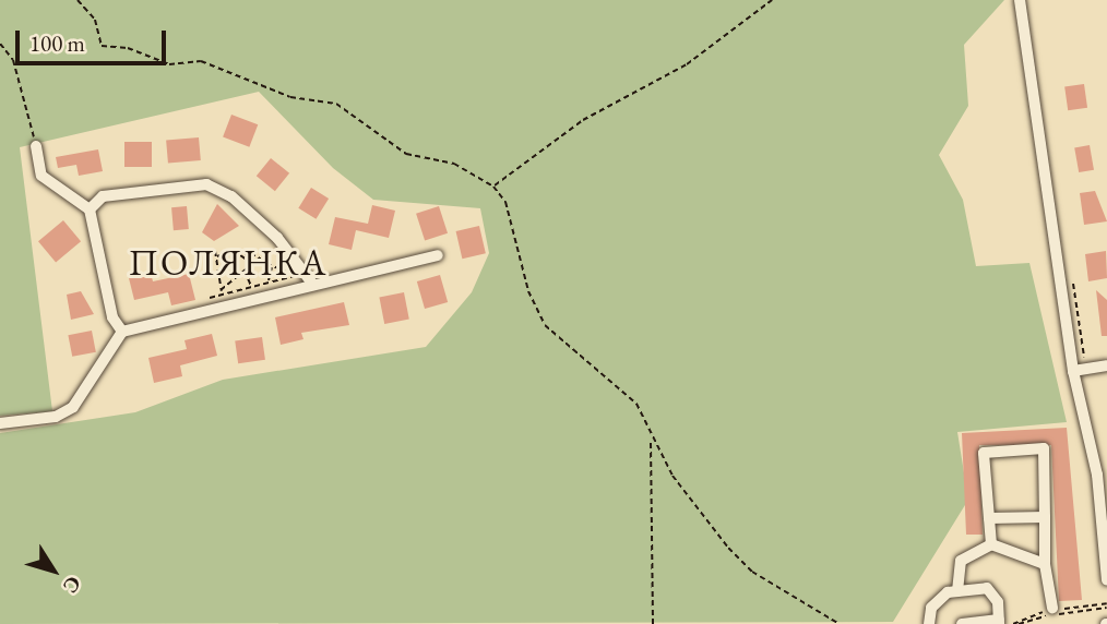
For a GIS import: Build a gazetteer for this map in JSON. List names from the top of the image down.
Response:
{
  "districts": ["ПОЛЯНКА"],
  "scale_bar": "100 m",
  "north": "bottom right"
}
